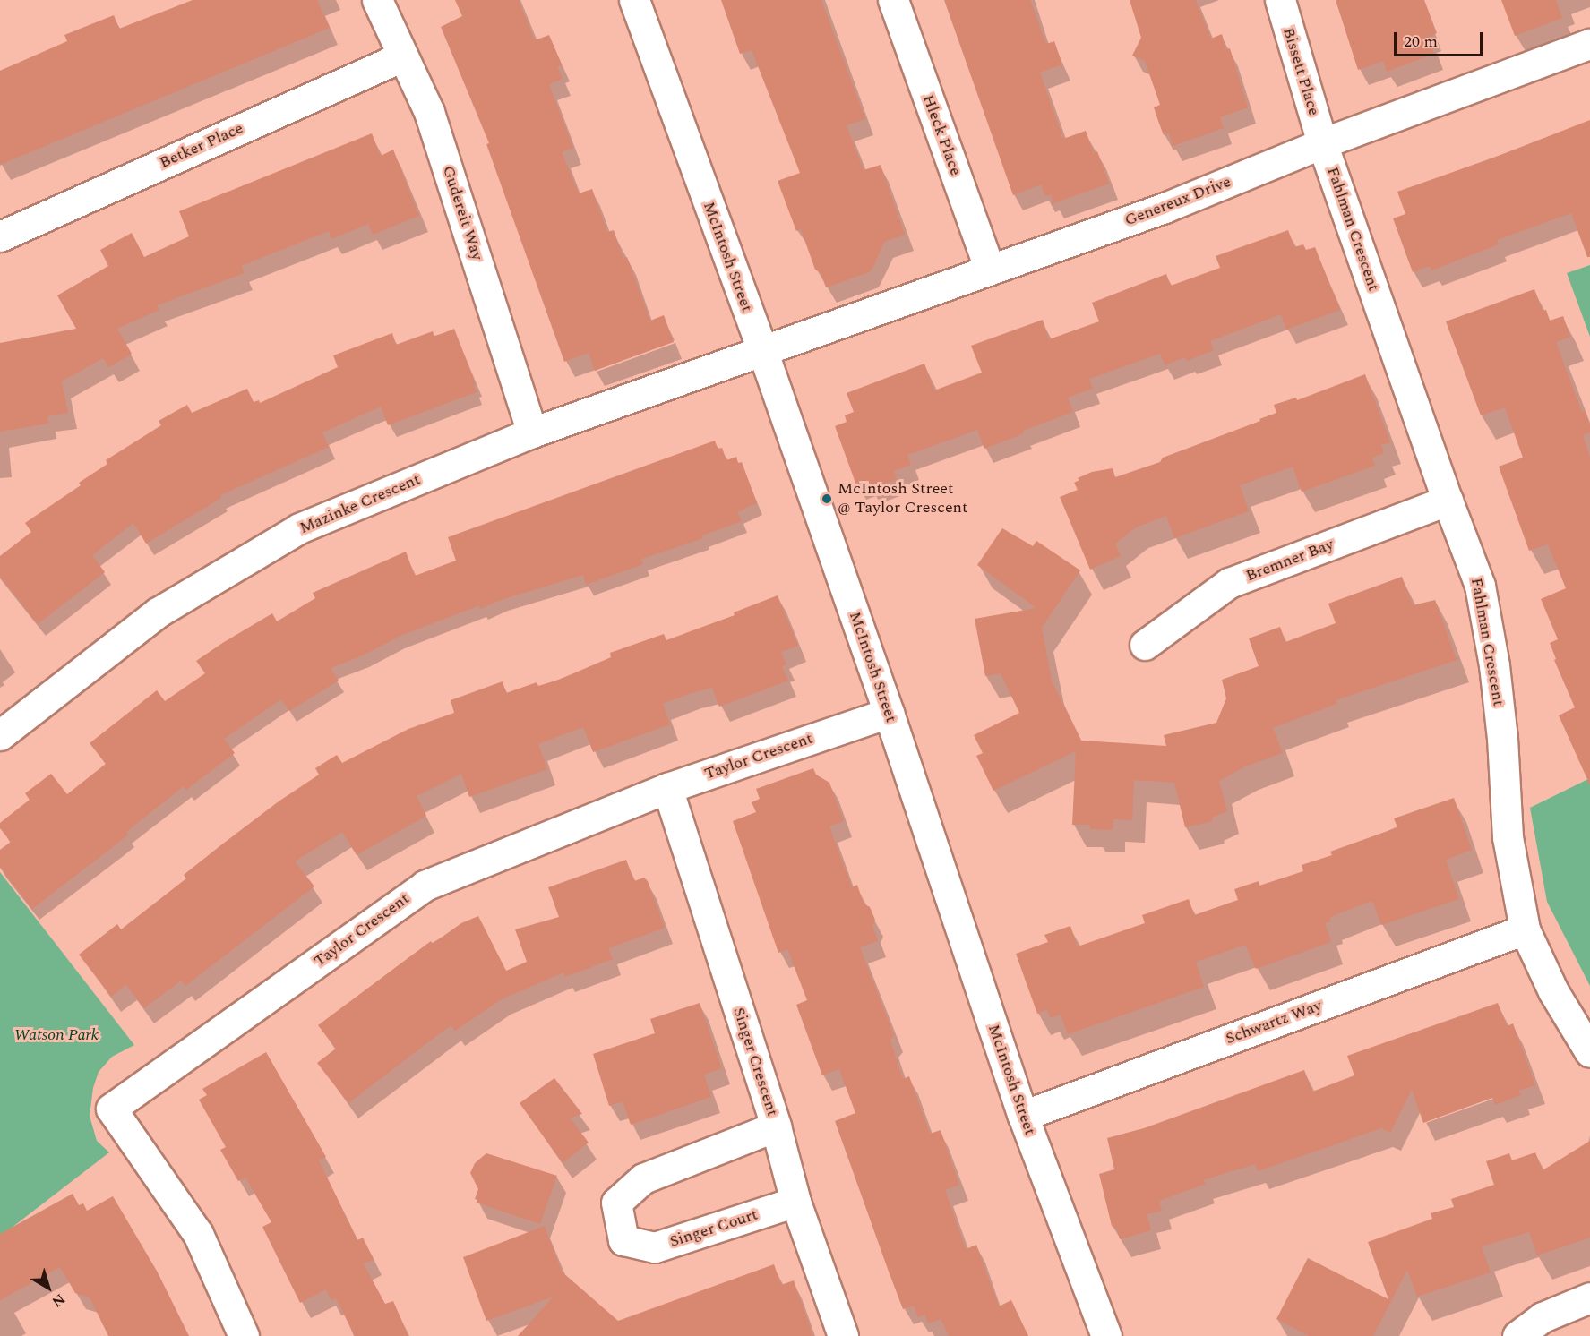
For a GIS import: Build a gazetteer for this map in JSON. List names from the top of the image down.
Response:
{
  "streets": {
    "street": [
      "Bissett Place",
      "Hleck Place",
      "Betker Place",
      "Genereux Drive",
      "Gudereit Way",
      "Fahlman Crescent",
      "McIntosh Street",
      "Mazinke Crescent",
      "Bremner Bay",
      "Taylor Crescent",
      "Schwartz Way",
      "Singer Crescent",
      "Singer Court"
    ]
  },
  "crossings": [
    ["Bissett Place", "Genereux Drive"],
    ["Bissett Place", "Fahlman Crescent"],
    ["Hleck Place", "Genereux Drive"],
    ["Betker Place", "Gudereit Way"],
    ["Genereux Drive", "Fahlman Crescent"],
    ["Genereux Drive", "McIntosh Street"],
    ["Genereux Drive", "Mazinke Crescent"],
    ["Gudereit Way", "Mazinke Crescent"],
    ["Fahlman Crescent", "Bremner Bay"],
    ["Fahlman Crescent", "Schwartz Way"],
    ["McIntosh Street", "Mazinke Crescent"],
    ["McIntosh Street", "Taylor Crescent"],
    ["McIntosh Street", "Schwartz Way"],
    ["Taylor Crescent", "Singer Crescent"],
    ["Singer Crescent", "Singer Court"]
  ],
  "parks": ["Watson Park"],
  "places": ["McIntosh Street @ Taylor Crescent"],
  "scale_bar": "20 m",
  "north": "bottom right"
}
